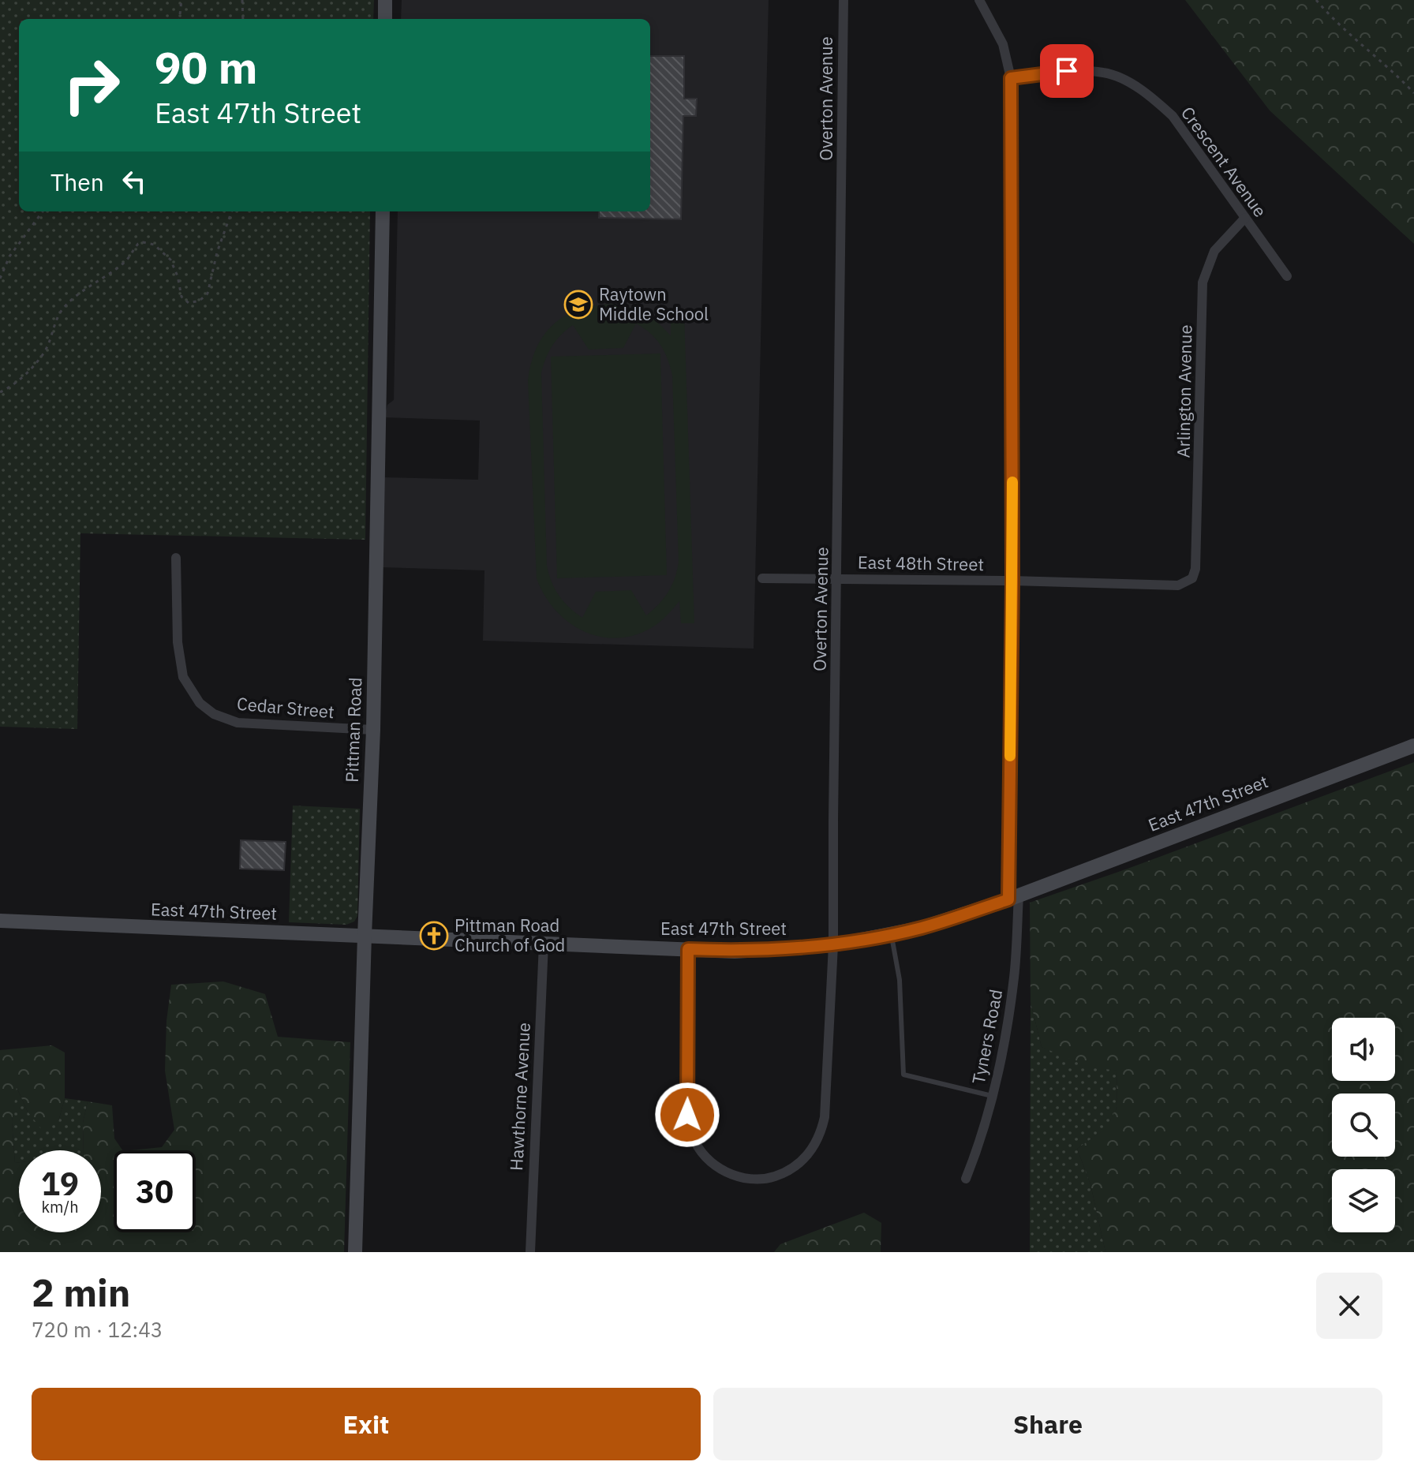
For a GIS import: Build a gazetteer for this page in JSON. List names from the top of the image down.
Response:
{
  "streets": {
    "main road": ["Pittman Road", "East 47th Street"],
    "street": [
      "Overton Avenue",
      "Crescent Avenue",
      "Arlington Avenue",
      "East 48th Street",
      "Cedar Street",
      "Tyners Road",
      "Hawthorne Avenue"
    ]
  },
  "crossings": [
    ["Overton Avenue", "East 48th Street"],
    ["Overton Avenue", "East 47th Street"],
    ["Crescent Avenue", "Arlington Avenue"],
    ["Crescent Avenue", "Tyners Road"],
    ["Arlington Avenue", "East 48th Street"],
    ["East 48th Street", "Tyners Road"],
    ["Cedar Street", "Pittman Road"],
    ["Pittman Road", "East 47th Street"],
    ["East 47th Street", "Tyners Road"],
    ["East 47th Street", "Hawthorne Avenue"]
  ],
  "places": {
    "school or university": ["Raytown Middle School"],
    "church": ["Pittman Road Church of God"]
  },
  "page": {
    "turn": ["90 m", "East 47th Street"],
    "then": "Then",
    "speed": "19 km/h",
    "limit": "30",
    "heading": ["2 min", "720 m · 12:43"],
    "buttons": ["Exit", "Share"]
  }
}
